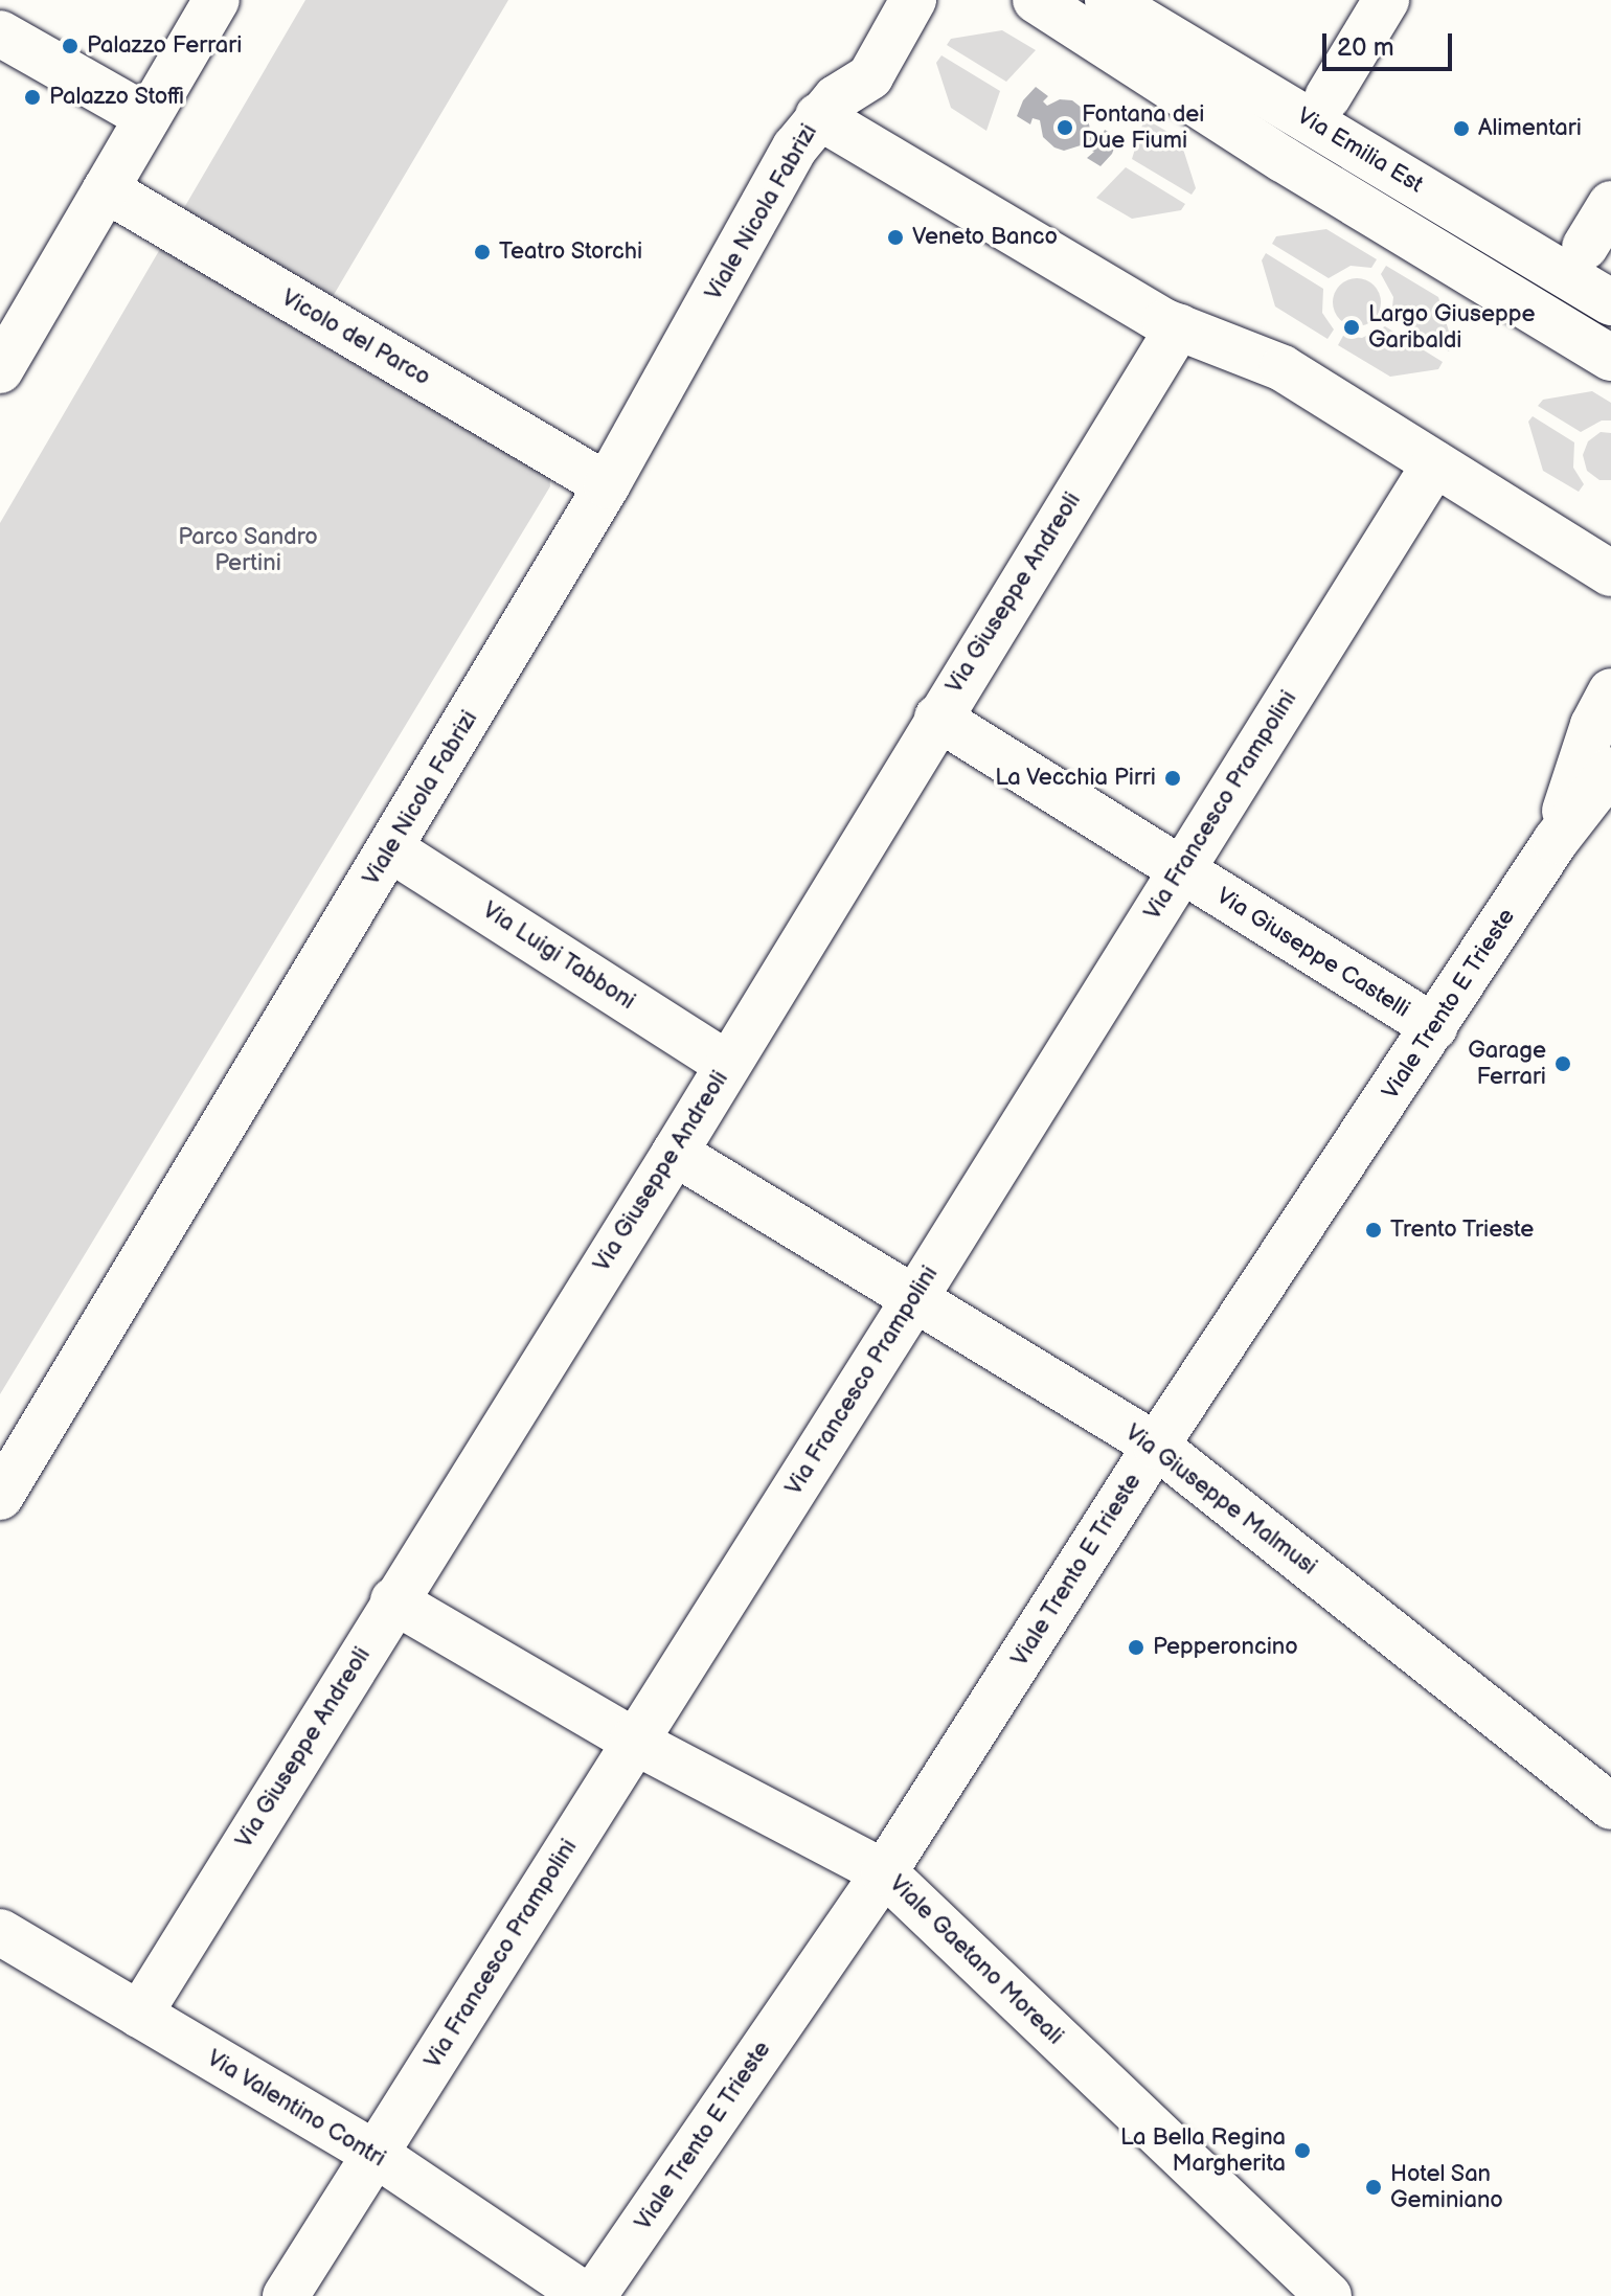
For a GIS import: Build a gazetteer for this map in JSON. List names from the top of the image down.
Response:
{
  "streets": {
    "street": [
      "Via Emilia Est",
      "Viale Nicola Fabrizi",
      "Vicolo del Parco",
      "Via Giuseppe Andreoli",
      "Via Francesco Prampolini",
      "Via Giuseppe Castelli",
      "Via Luigi Tabboni",
      "Viale Trento E Trieste",
      "Via Giuseppe Malmusi",
      "Viale Gaetano Moreali",
      "Via Valentino Contri"
    ]
  },
  "crossings": [
    ["Viale Nicola Fabrizi", "Vicolo del Parco"],
    ["Viale Nicola Fabrizi", "Via Luigi Tabboni"],
    ["Via Giuseppe Andreoli", "Via Giuseppe Castelli"],
    ["Via Giuseppe Andreoli", "Via Luigi Tabboni"],
    ["Via Giuseppe Andreoli", "Via Giuseppe Malmusi"],
    ["Via Giuseppe Andreoli", "Viale Gaetano Moreali"],
    ["Via Giuseppe Andreoli", "Via Valentino Contri"],
    ["Via Francesco Prampolini", "Via Giuseppe Castelli"],
    ["Via Francesco Prampolini", "Via Giuseppe Malmusi"],
    ["Via Francesco Prampolini", "Viale Gaetano Moreali"],
    ["Via Francesco Prampolini", "Via Valentino Contri"],
    ["Via Giuseppe Castelli", "Viale Trento E Trieste"],
    ["Viale Trento E Trieste", "Via Giuseppe Malmusi"],
    ["Viale Trento E Trieste", "Viale Gaetano Moreali"]
  ],
  "parks": ["Parco Sandro Pertini"],
  "places": [
    "Palazzo Ferrari",
    "Palazzo Stoffi",
    "Fontana dei Due Fiumi",
    "Alimentari",
    "Veneto Banco",
    "Teatro Storchi",
    "Largo Giuseppe Garibaldi",
    "La Vecchia Pirri",
    "Garage Ferrari",
    "Trento Trieste",
    "Pepperoncino",
    "La Bella Regina Margherita",
    "Hotel San Geminiano"
  ],
  "scale_bar": "20 m"
}
